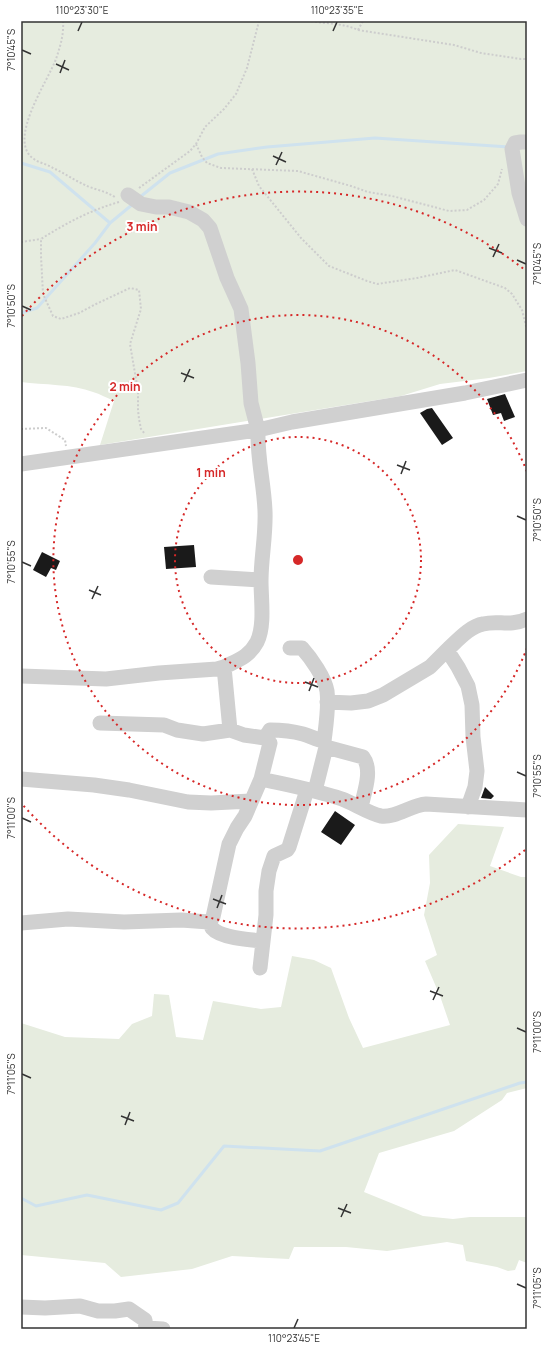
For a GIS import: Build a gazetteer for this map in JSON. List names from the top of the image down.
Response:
{
  "coordinates": [
    "110°23'30\"E",
    "110°23'35\"E",
    "7°10'45\"S",
    "7°10'50\"S",
    "7°10'55\"S",
    "7°11'00\"S",
    "7°11'05\"S",
    "110°23'45\"E"
  ],
  "rings": ["3 min", "2 min", "1 min"]
}
